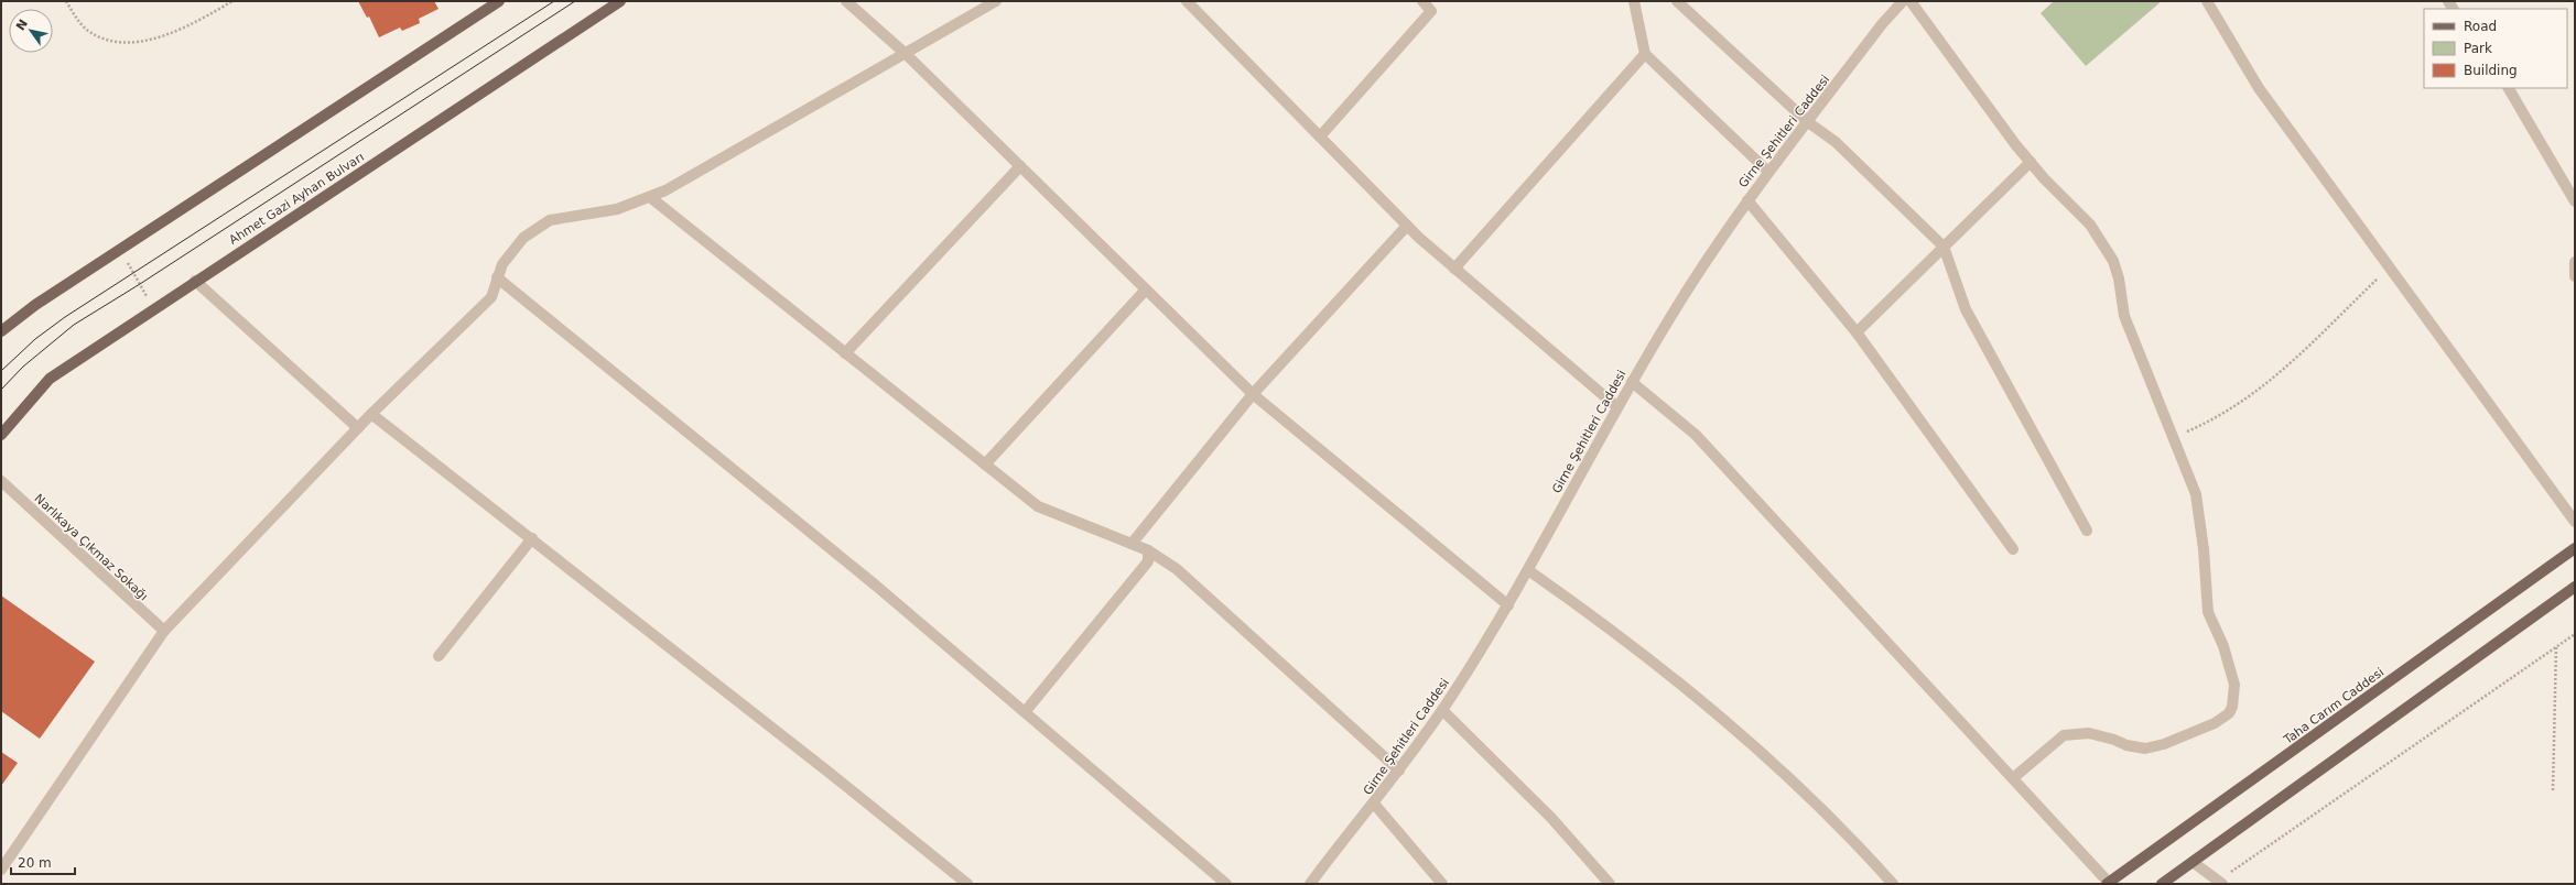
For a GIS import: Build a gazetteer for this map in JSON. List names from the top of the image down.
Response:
{
  "streets": {
    "main road": ["Ahmet Gazi Ayhan Bulvarı", "Taha Carım Caddesi"],
    "street": ["Girne Şehitleri Caddesi", "Narlıkaya Çıkmaz Sokağı"]
  },
  "legend": ["Road", "Park", "Building"],
  "scale_bar": "20 m",
  "north": "top left"
}
